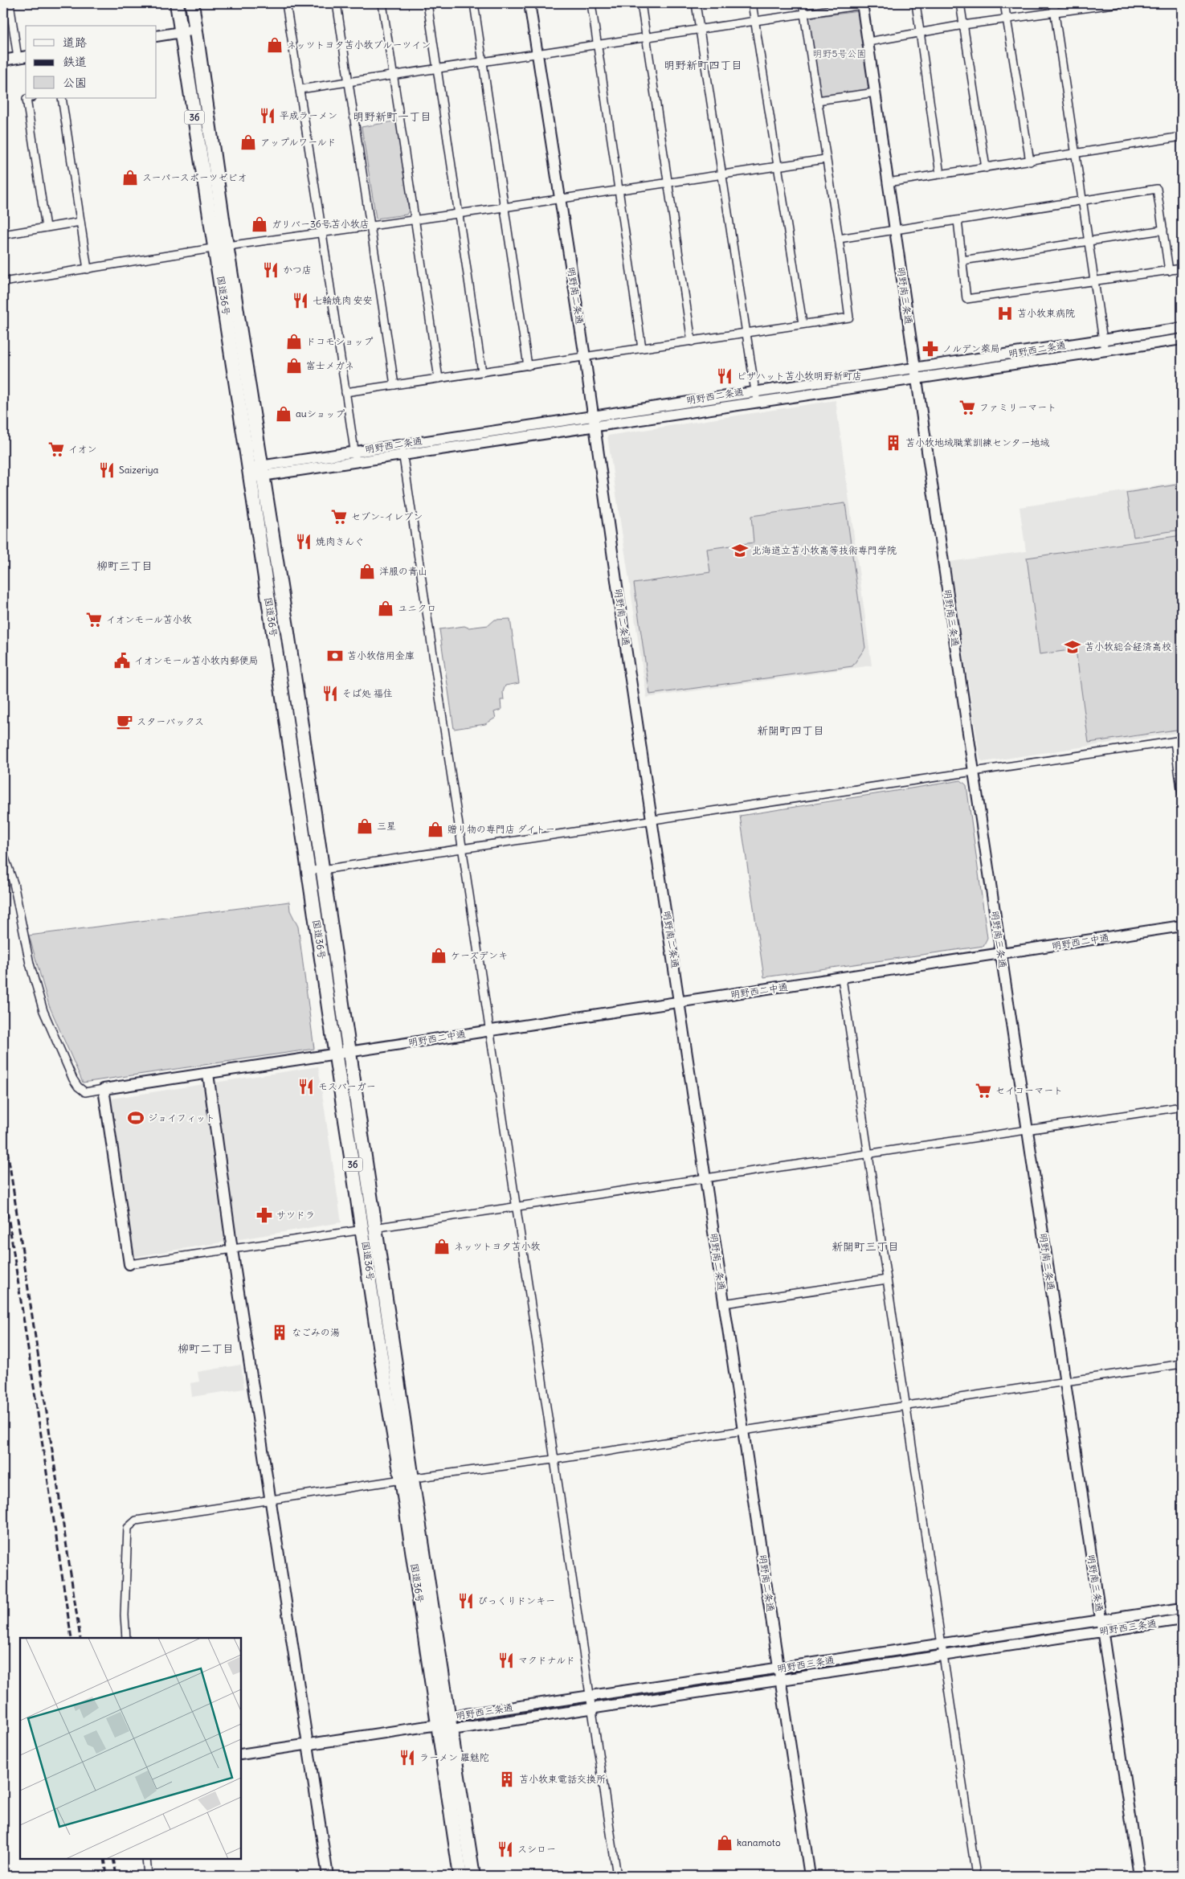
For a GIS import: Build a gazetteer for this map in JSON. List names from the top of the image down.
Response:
{
  "streets": {
    "highway": ["36", "国道36号"],
    "street": [
      "明野南二条通",
      "明野南三条通",
      "明野西二条通",
      "明野西二中通",
      "明野西三条通"
    ]
  },
  "crossings": [
    ["国道36号", "明野西二条通"],
    ["国道36号", "明野西二中通"],
    ["国道36号", "明野西三条通"],
    ["明野南二条通", "明野西二条通"],
    ["明野南二条通", "明野西二中通"],
    ["明野南二条通", "明野西三条通"],
    ["明野南三条通", "明野西二条通"],
    ["明野南三条通", "明野西二中通"],
    ["明野南三条通", "明野西三条通"]
  ],
  "districts": [
    "明野新町四丁目",
    "明野新町一丁目",
    "柳町三丁目",
    "新開町四丁目",
    "新開町三丁目",
    "柳町二丁目"
  ],
  "parks": ["明野5号公園"],
  "places": {
    "shop": [
      "ネッツトヨタ苫小牧ブルーツイン",
      "アップルワールド",
      "スーパースポーツゼビオ",
      "ガリバー36号苫小牧店",
      "ドコモショップ",
      "富士メガネ",
      "auショップ",
      "洋服の青山",
      "ユニクロ",
      "三星",
      "贈り物の専門店 ダイトー",
      "ケーズデンキ",
      "ネッツトヨタ苫小牧",
      "kanamoto"
    ],
    "restaurant": [
      "平成ラーメン",
      "かつ店",
      "七輪焼肉 安安",
      "ピザハット苫小牧明野新町店",
      "Saizeriya",
      "焼肉きんぐ",
      "そば処 福住",
      "モスバーガー",
      "びっくりドンキー",
      "マクドナルド",
      "ラーメン 羅魅陀",
      "スシロー"
    ],
    "hospital": ["苫小牧東病院"],
    "pharmacy": ["ノルデン薬局", "サツドラ"],
    "supermarket": [
      "ファミリーマート",
      "イオン",
      "セブン-イレブン",
      "イオンモール苫小牧",
      "セイコーマート"
    ],
    "building": ["苫小牧地域職業訓練センター地域", "なごみの湯", "苫小牧東電話交換所"],
    "school or university": ["北海道立苫小牧高等技術専門学院", "苫小牧総合経済高校"],
    "bank": ["苫小牧信用金庫"],
    "public building": ["イオンモール苫小牧内郵便局"],
    "cafe": ["スターバックス"],
    "sports": ["ジョイフィット"]
  },
  "legend": ["道路", "鉄道", "公園"]
}
